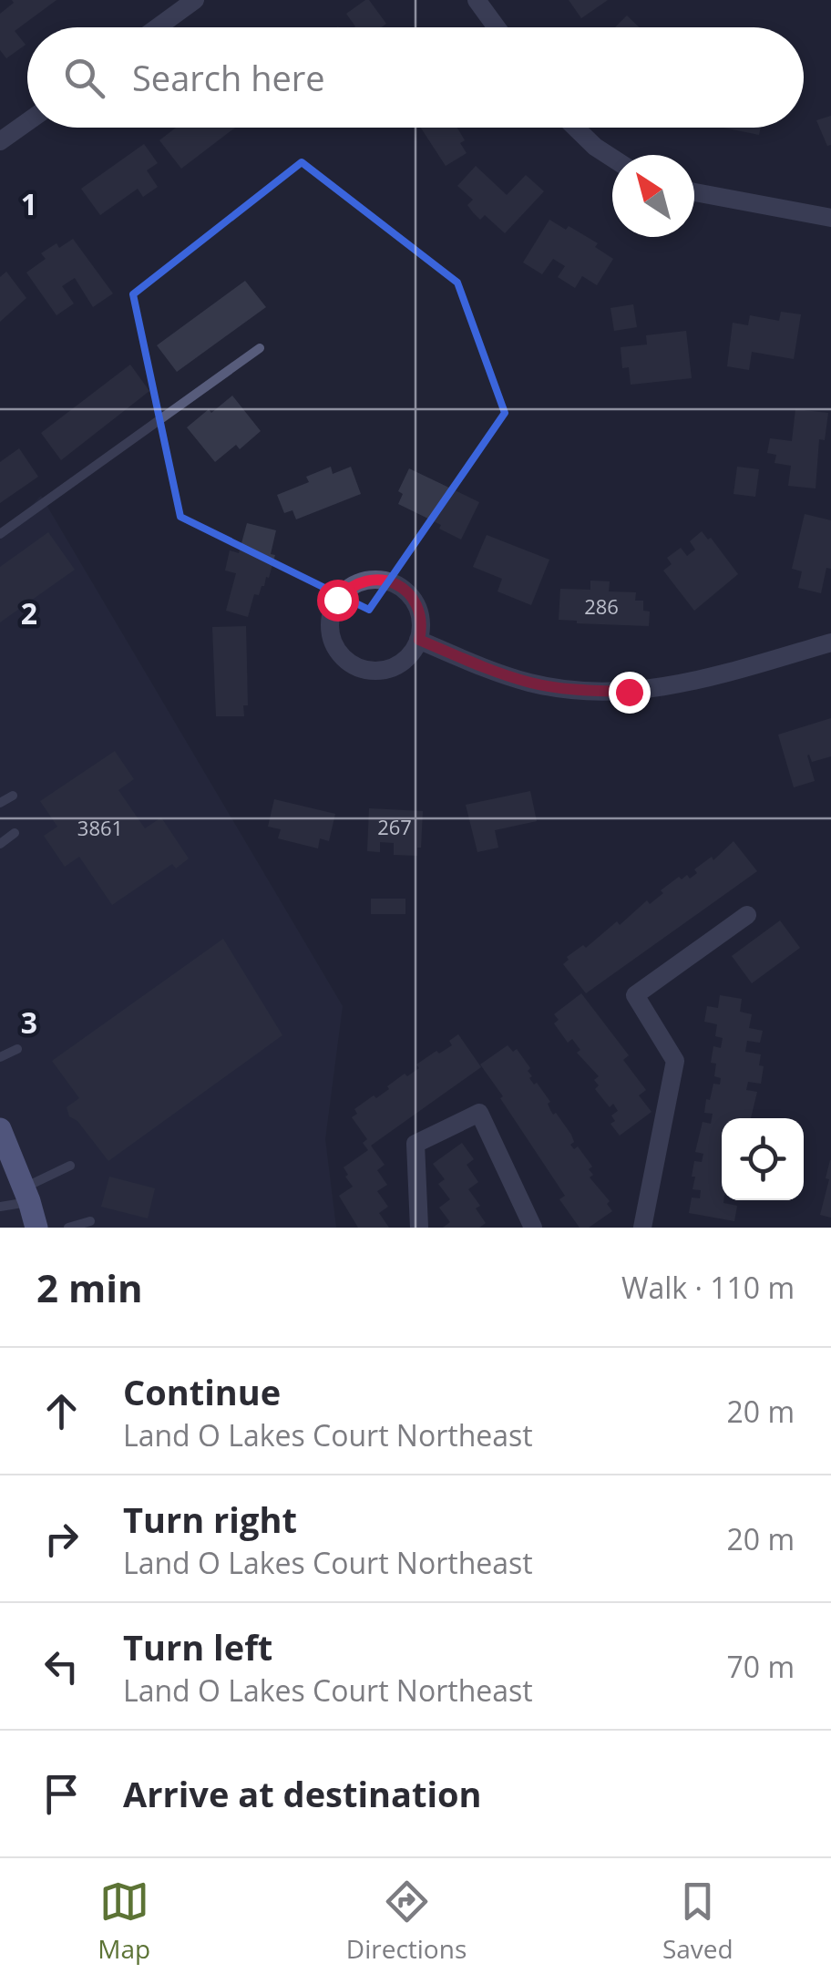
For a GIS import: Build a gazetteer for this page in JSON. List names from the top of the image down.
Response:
{
  "house_numbers": ["286", "267", "3861"],
  "north": "top left",
  "page": {
    "search": "Search here",
    "heading": ["2 min", "Walk · 110 m"],
    "list": [
      ["Continue", "Land O Lakes Court Northeast", "20 m"],
      ["Turn right", "Land O Lakes Court Northeast", "20 m"],
      ["Turn left", "Land O Lakes Court Northeast", "70 m"],
      "Arrive at destination"
    ],
    "nav": ["Map", "Directions", "Saved"]
  },
  "grid": {
    "rows": ["1", "2", "3"]
  }
}
